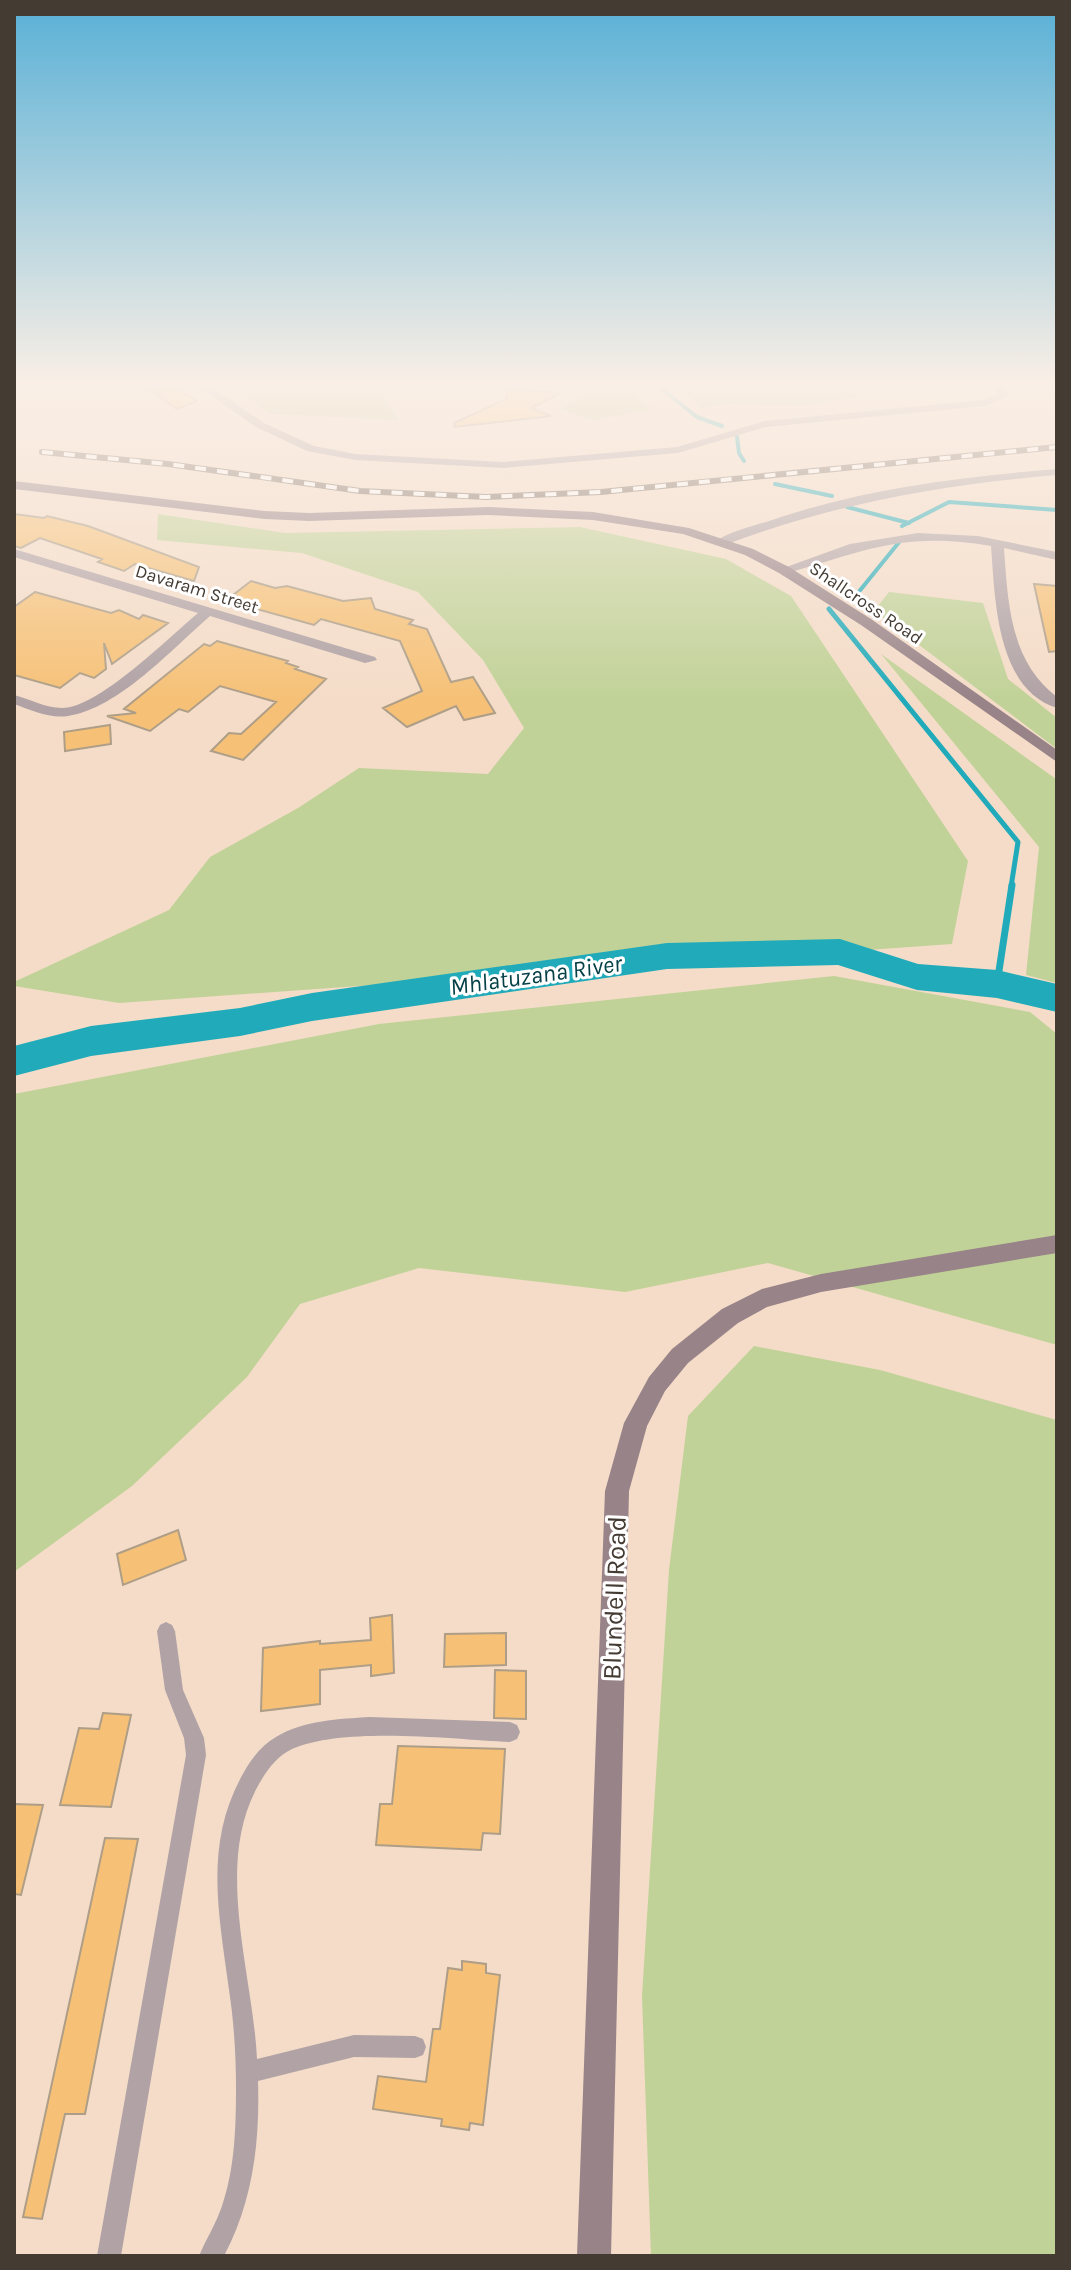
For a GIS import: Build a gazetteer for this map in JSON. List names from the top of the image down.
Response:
{
  "streets": {
    "street": ["Davaram Street", "Shallcross Road", "Blundell Road"]
  },
  "water": ["Mhlatuzana River"]
}
